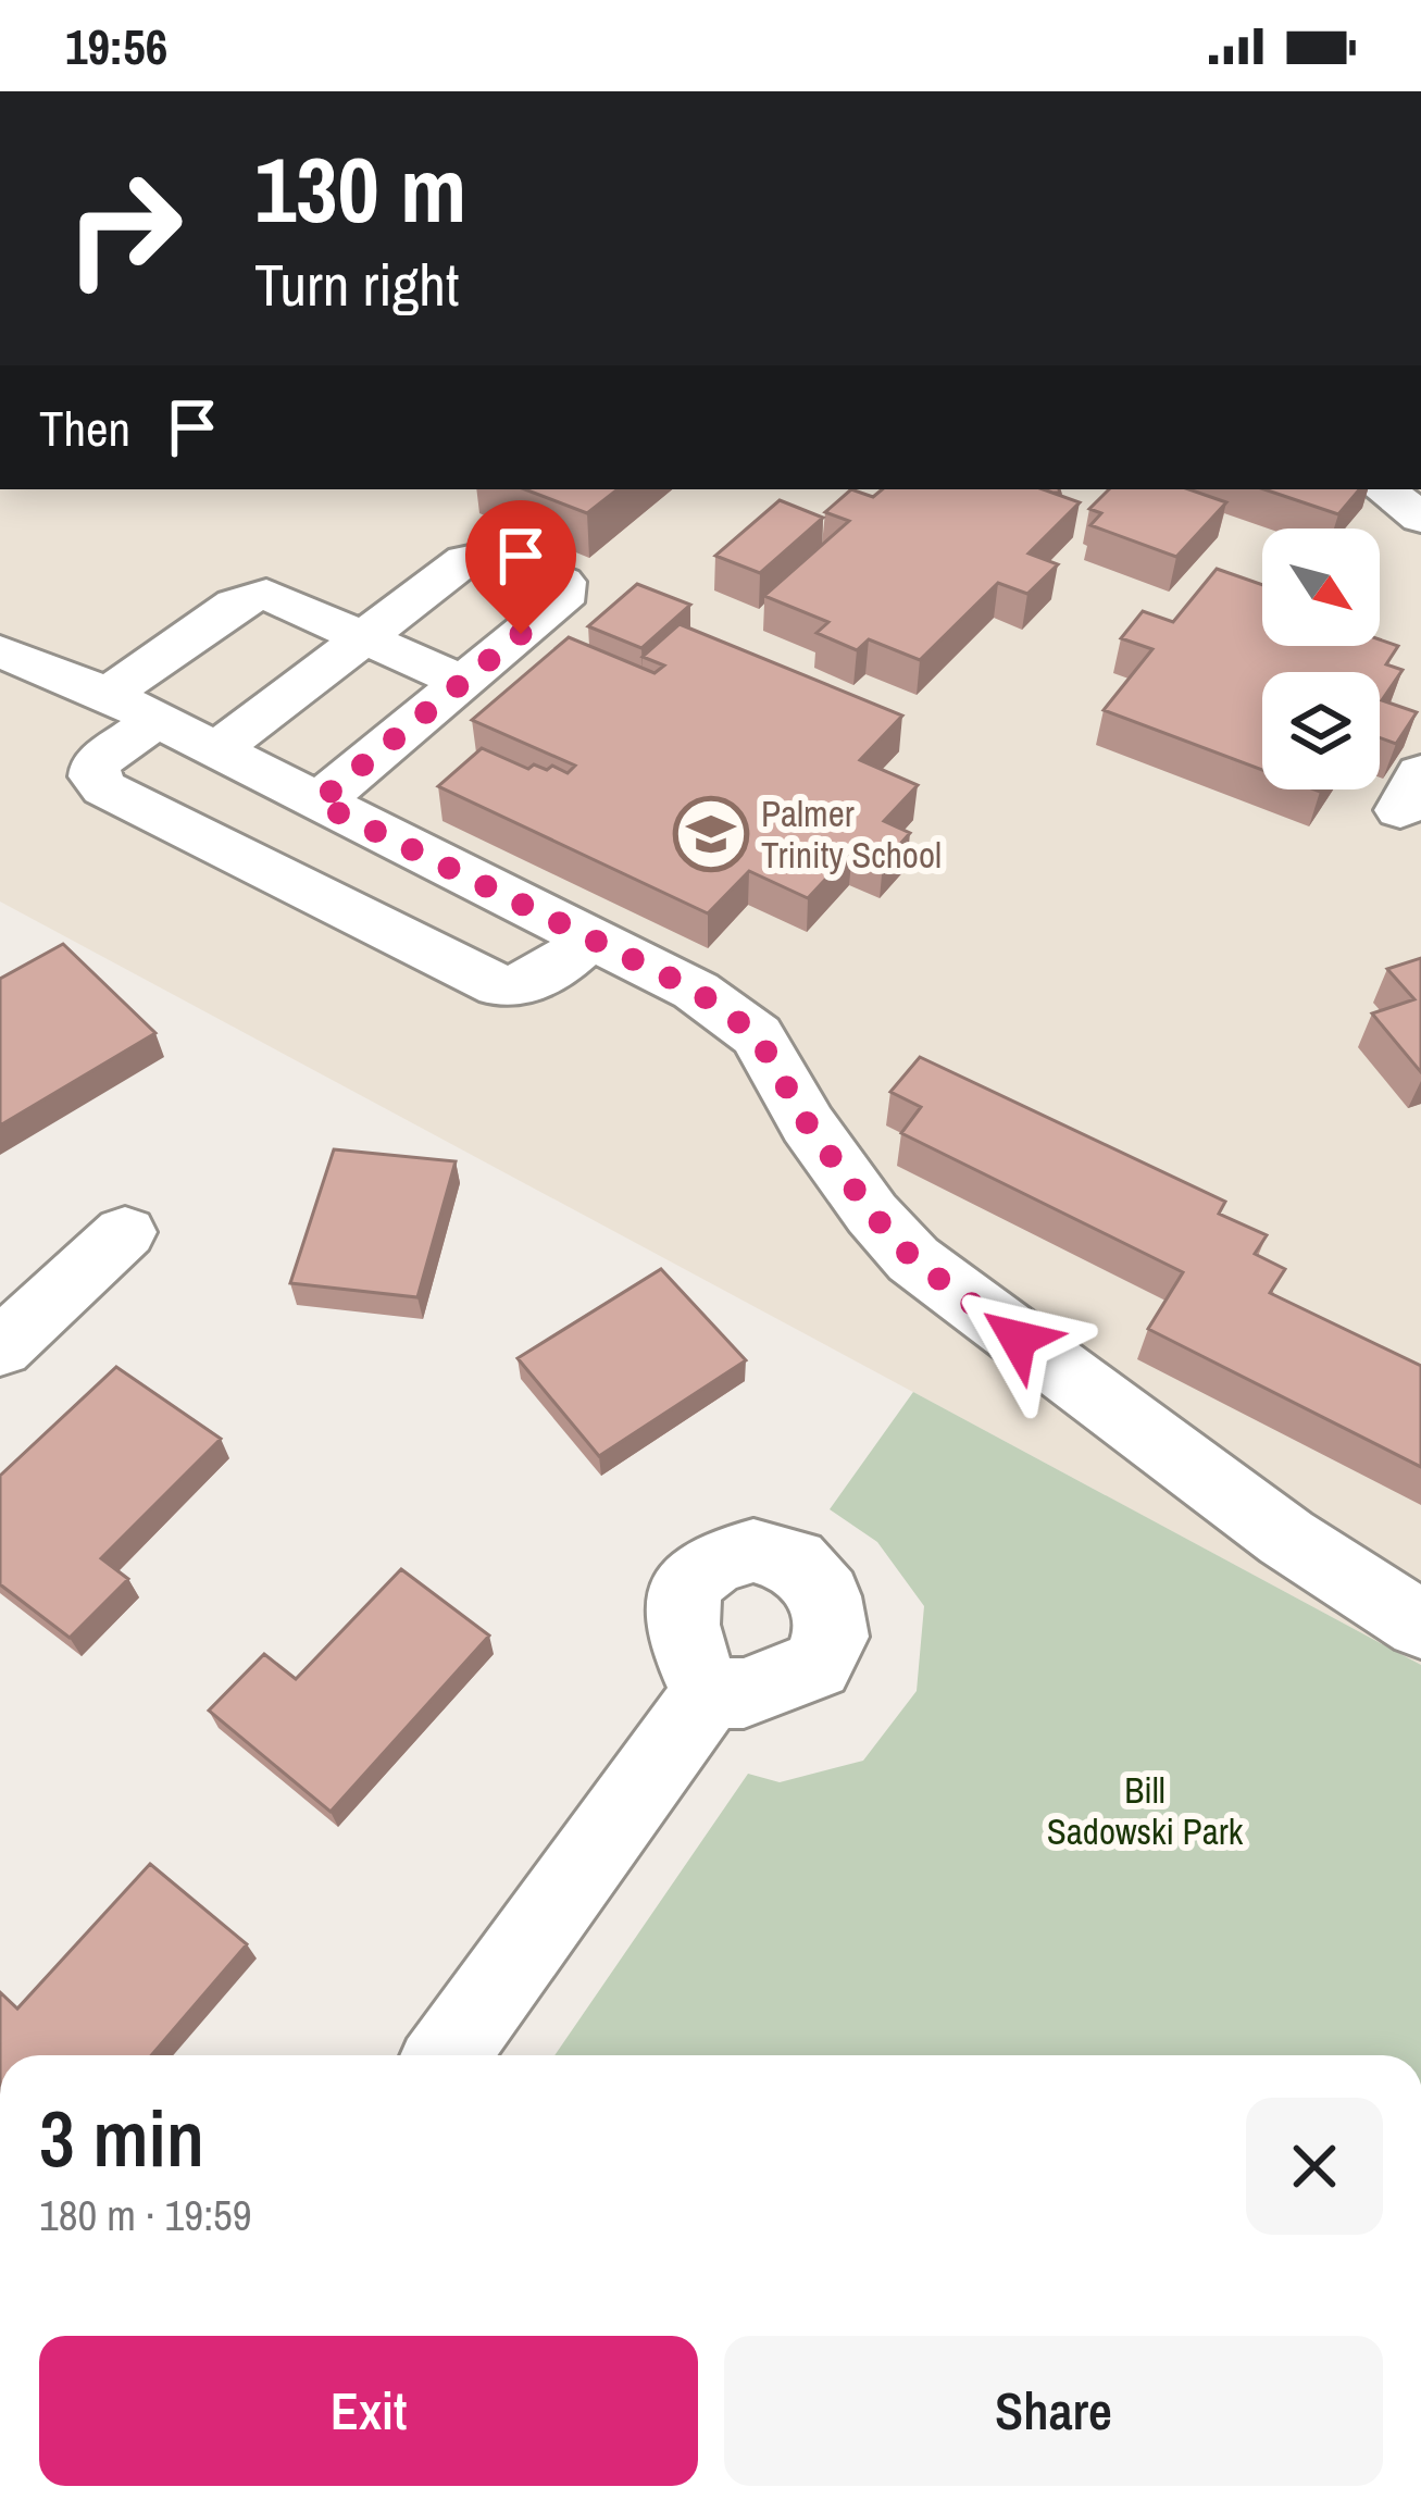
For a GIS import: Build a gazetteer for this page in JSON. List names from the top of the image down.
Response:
{
  "parks": ["Bill Sadowski Park"],
  "places": {
    "school or university": ["Palmer Trinity School"]
  },
  "north": "bottom right",
  "page": {
    "status": "19:56",
    "turn": ["130 m", "Turn right"],
    "then": "Then",
    "heading": ["3 min", "180 m · 19:59"],
    "buttons": ["Exit", "Share"]
  }
}
